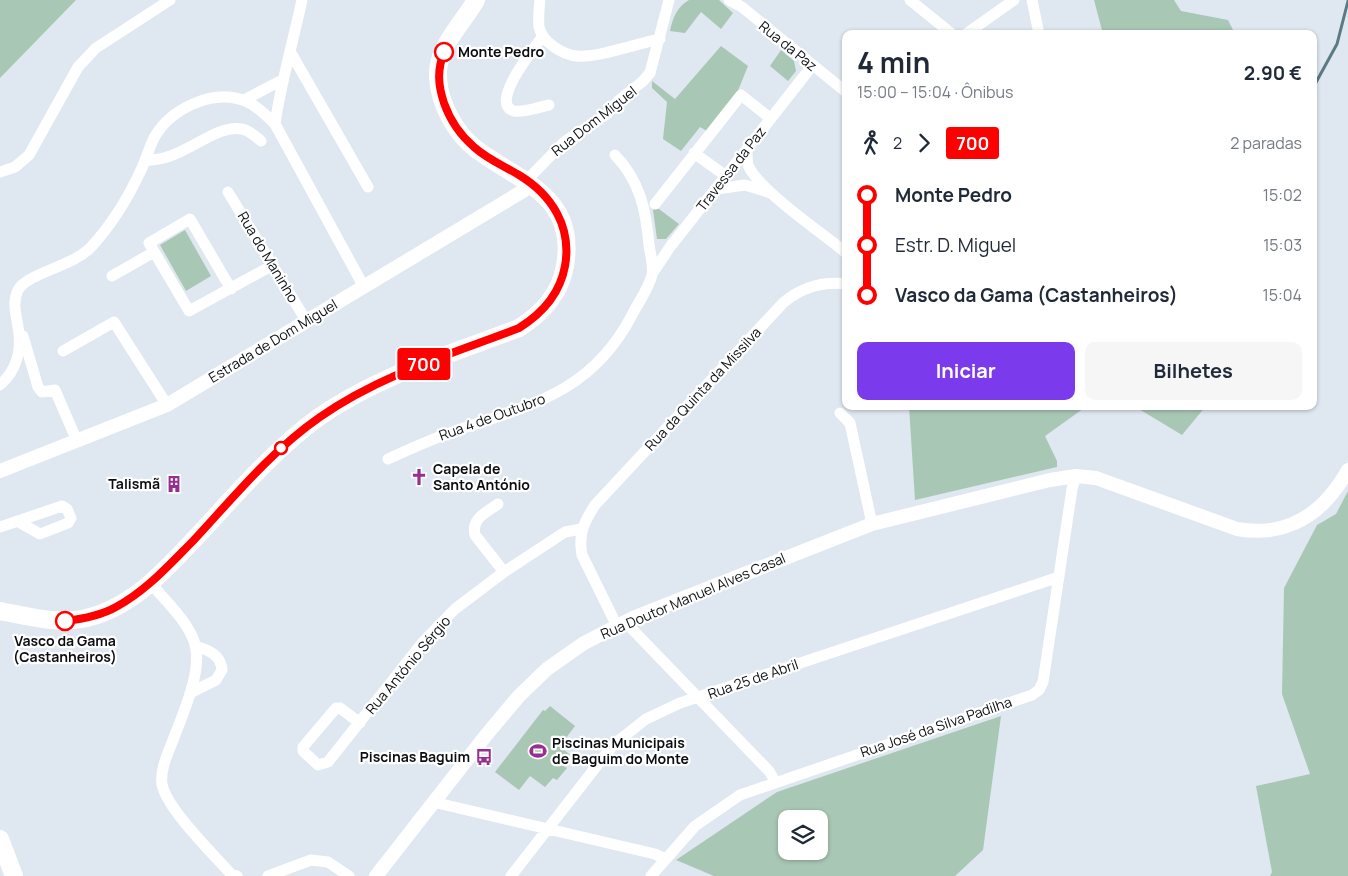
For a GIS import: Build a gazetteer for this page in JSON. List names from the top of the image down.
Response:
{
  "streets": {
    "street": [
      "Rua da Paz",
      "Rua Dom Miguel",
      "Travessa da Paz",
      "Rua do Maninho",
      "Estrada de Dom Miguel",
      "Rua da Quinta da Missilva",
      "Rua 4 de Outubro",
      "Rua Doutor Manuel Alves Casal",
      "Rua António Sérgio",
      "Rua 25 de Abril",
      "Rua José da Silva Padilha"
    ]
  },
  "crossings": [
    ["Rua da Paz", "Travessa da Paz"],
    ["Rua Dom Miguel", "Estrada de Dom Miguel"],
    ["Travessa da Paz", "Rua 4 de Outubro"],
    ["Rua do Maninho", "Estrada de Dom Miguel"],
    ["Rua da Quinta da Missilva", "Rua Doutor Manuel Alves Casal"],
    ["Rua da Quinta da Missilva", "Rua 25 de Abril"],
    ["Rua da Quinta da Missilva", "Rua José da Silva Padilha"],
    ["Rua Doutor Manuel Alves Casal", "Rua José da Silva Padilha"],
    ["Rua 25 de Abril", "Rua José da Silva Padilha"]
  ],
  "places": {
    "other": ["Monte Pedro", "Vasco da Gama (Castanheiros)"],
    "church": ["Capela de Santo António"],
    "building": ["Talismã"],
    "sports": ["Piscinas Municipais de Baguim do Monte"],
    "bus stop": ["Piscinas Baguim"]
  },
  "lines": ["bus line 700"],
  "page": {
    "on_map": "700",
    "heading": ["4 min", "15:00 – 15:04 · Ônibus", "2.90 €"],
    "legs": ["2", "700", "2 paradas"],
    "list": [
      {
        "name": "Monte Pedro",
        "value": "15:02"
      },
      {
        "name": "Estr. D. Miguel",
        "value": "15:03"
      },
      {
        "name": "Vasco da Gama (Castanheiros)",
        "value": "15:04"
      }
    ],
    "buttons": ["Iniciar", "Bilhetes"]
  }
}
